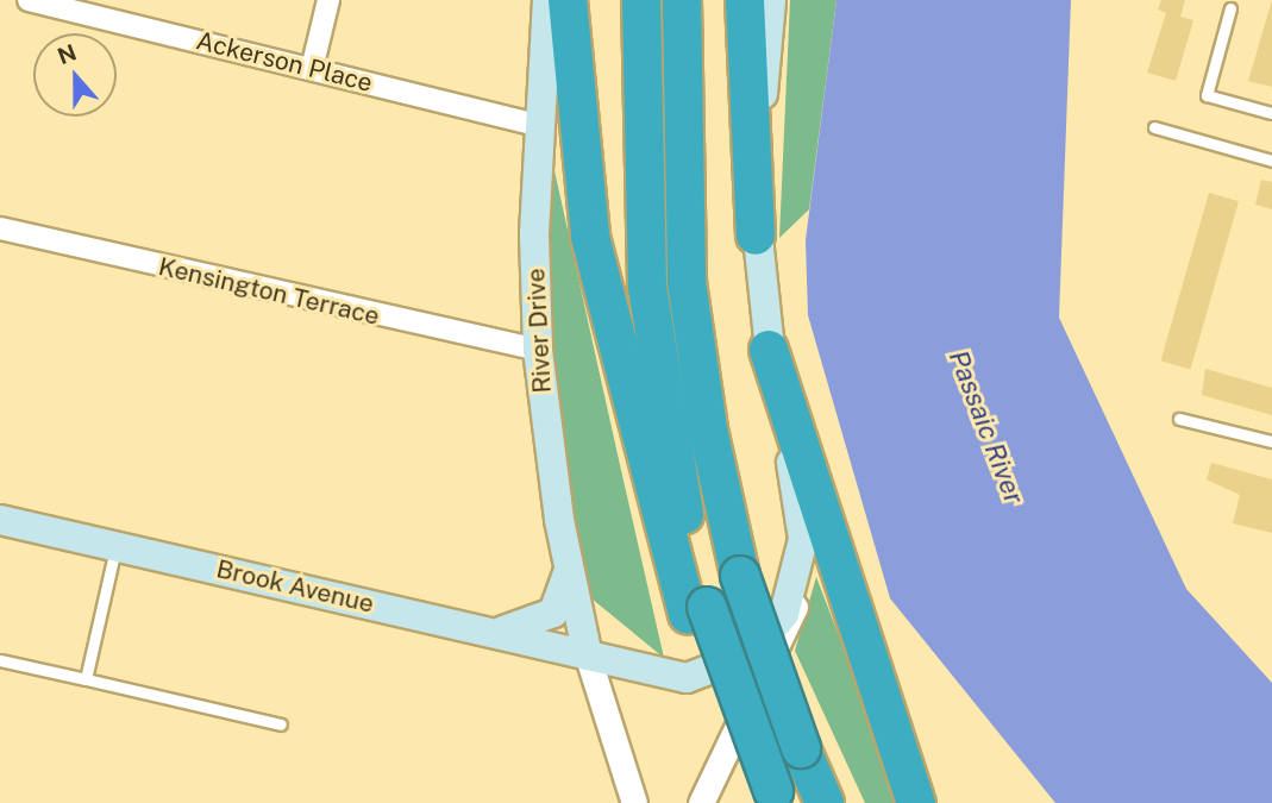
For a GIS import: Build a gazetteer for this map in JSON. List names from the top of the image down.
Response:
{
  "streets": {
    "main road": ["River Drive", "Brook Avenue"],
    "street": ["Ackerson Place", "Kensington Terrace"]
  },
  "crossings": [
    ["Ackerson Place", "River Drive"],
    ["Kensington Terrace", "River Drive"],
    ["River Drive", "Brook Avenue"]
  ],
  "water": ["Passaic River"],
  "north": "top"
}
